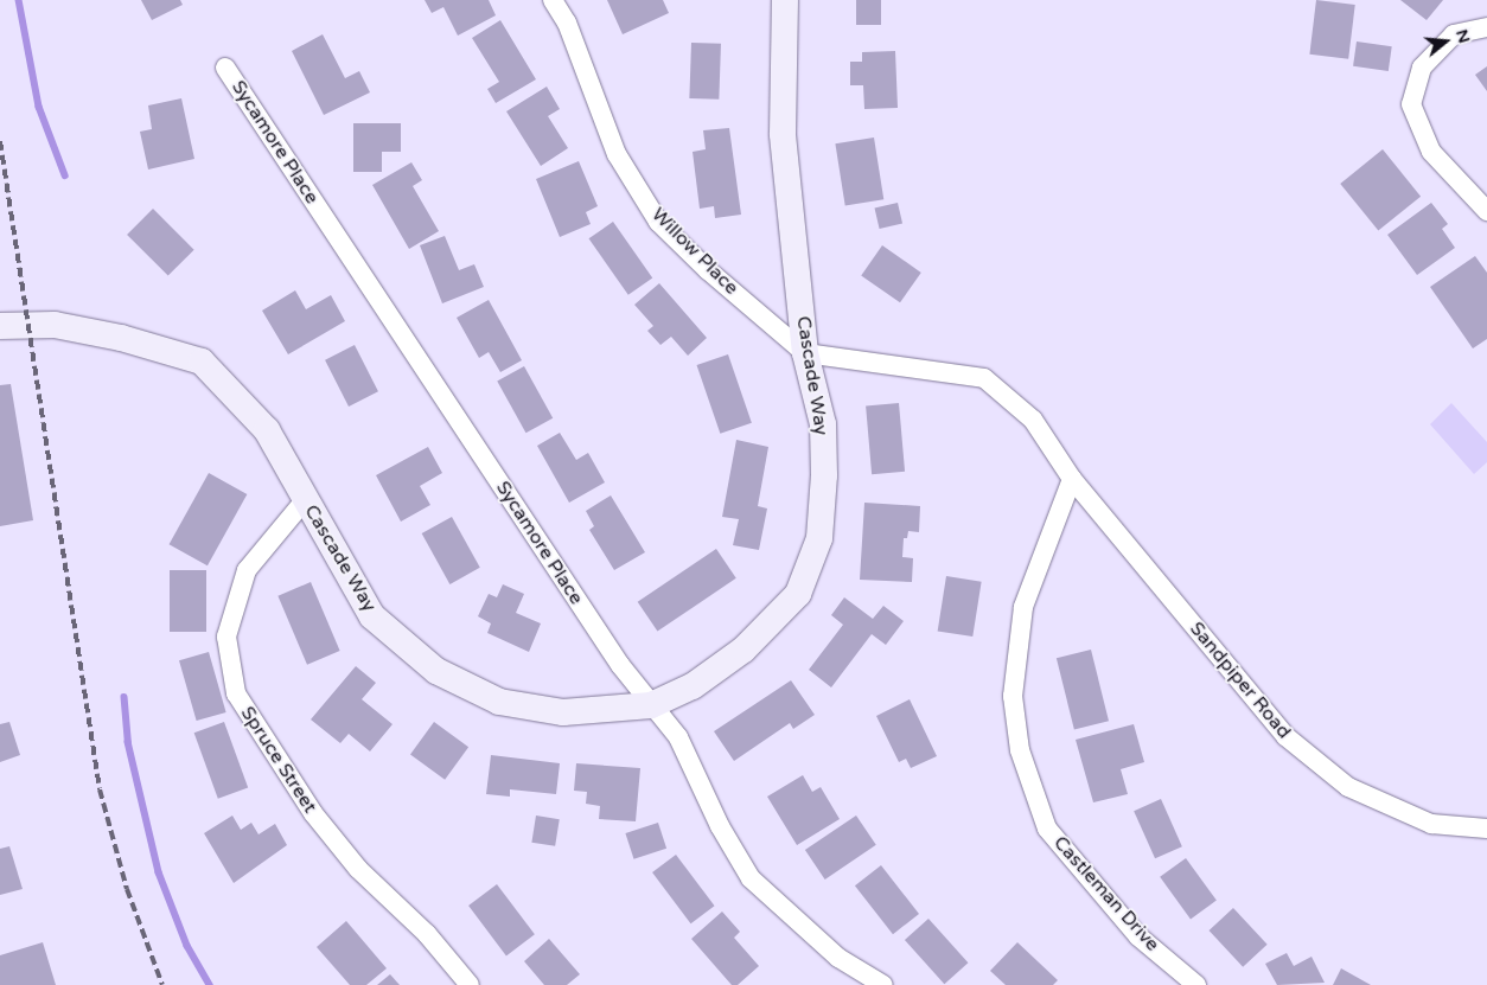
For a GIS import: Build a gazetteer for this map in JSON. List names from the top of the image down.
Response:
{
  "streets": {
    "street": [
      "Sycamore Place",
      "Willow Place",
      "Cascade Way",
      "Sandpiper Road",
      "Spruce Street",
      "Castleman Drive"
    ]
  },
  "crossings": [
    ["Sycamore Place", "Cascade Way"],
    ["Willow Place", "Cascade Way"],
    ["Cascade Way", "Spruce Street"],
    ["Sandpiper Road", "Castleman Drive"]
  ],
  "north": "right"
}
